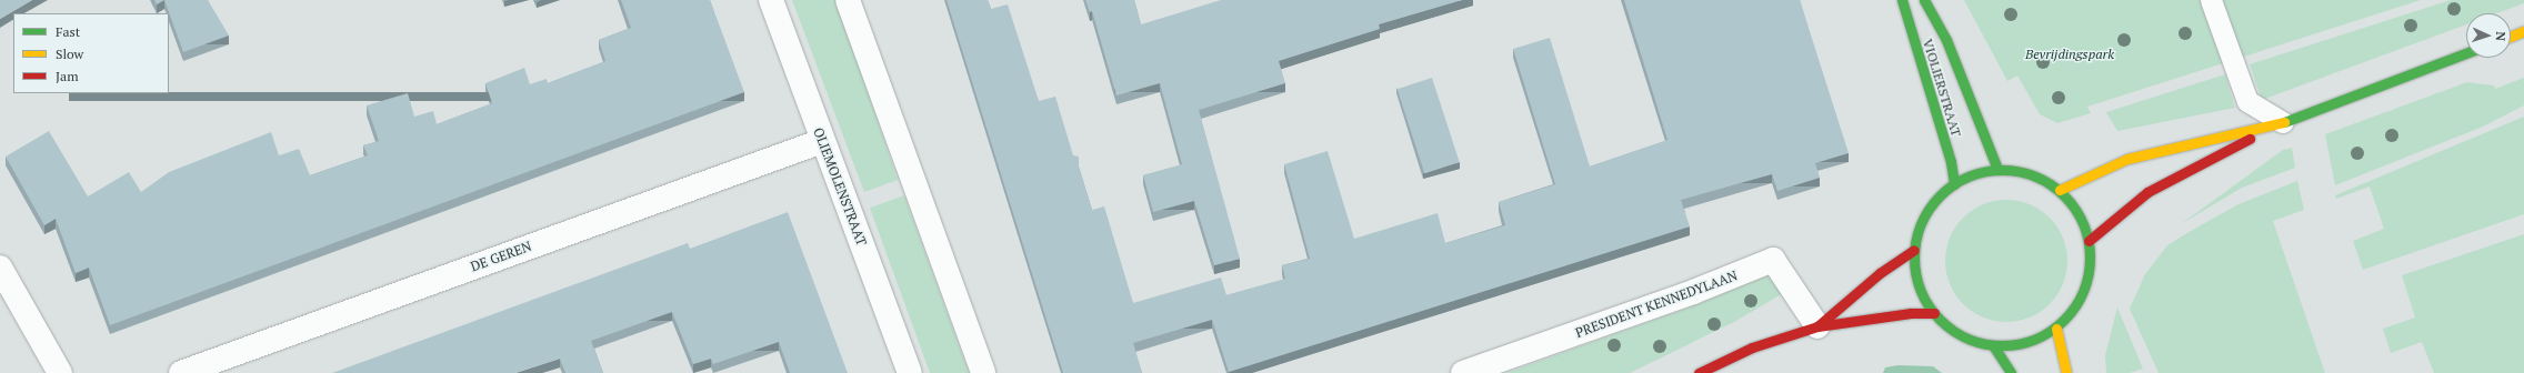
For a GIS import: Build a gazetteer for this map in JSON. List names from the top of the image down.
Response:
{
  "streets": {
    "street": [
      "VIOLIERSTRAAT",
      "OLIEMOLENSTRAAT",
      "DE GEREN",
      "PRESIDENT KENNEDYLAAN"
    ]
  },
  "crossings": [
    ["OLIEMOLENSTRAAT", "DE GEREN"]
  ],
  "parks": ["Bevrijdingspark"],
  "legend": ["Fast", "Slow", "Jam"],
  "north": "right"
}
